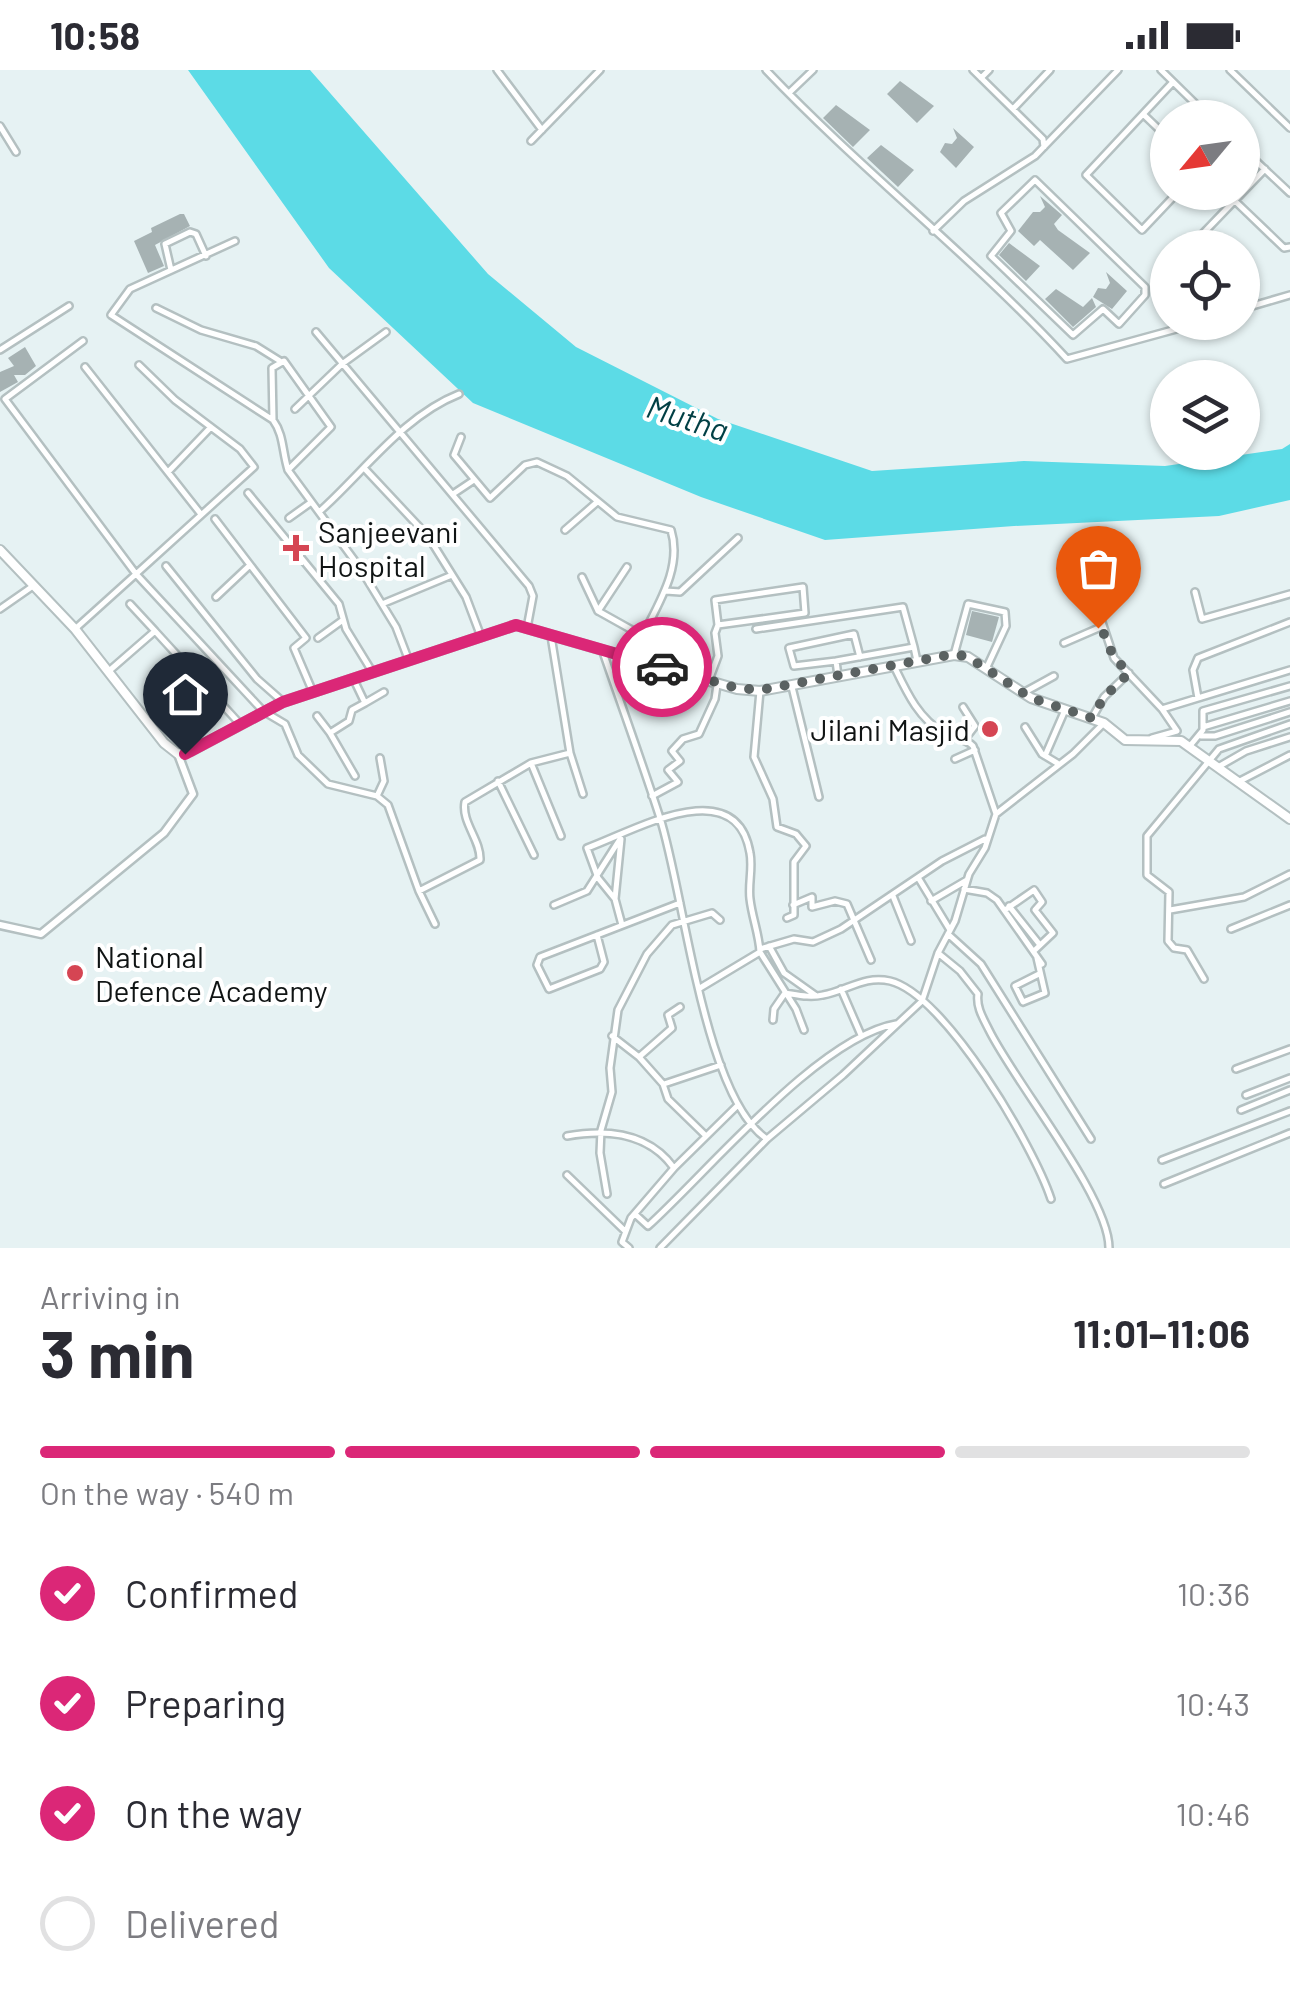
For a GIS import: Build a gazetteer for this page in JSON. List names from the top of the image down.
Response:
{
  "water": ["Mutha"],
  "places": {
    "health": ["Sanjeevani Hospital"],
    "other": ["Jilani Masjid", "National Defence Academy"]
  },
  "north": "bottom left",
  "page": {
    "status": "10:58",
    "heading": ["3 min", "Arriving in", "11:01–11:06"],
    "bar": "On the way · 540 m",
    "list": [
      ["Confirmed", "10:36"],
      ["Preparing", "10:43"],
      ["On the way", "10:46"],
      "Delivered"
    ]
  }
}
